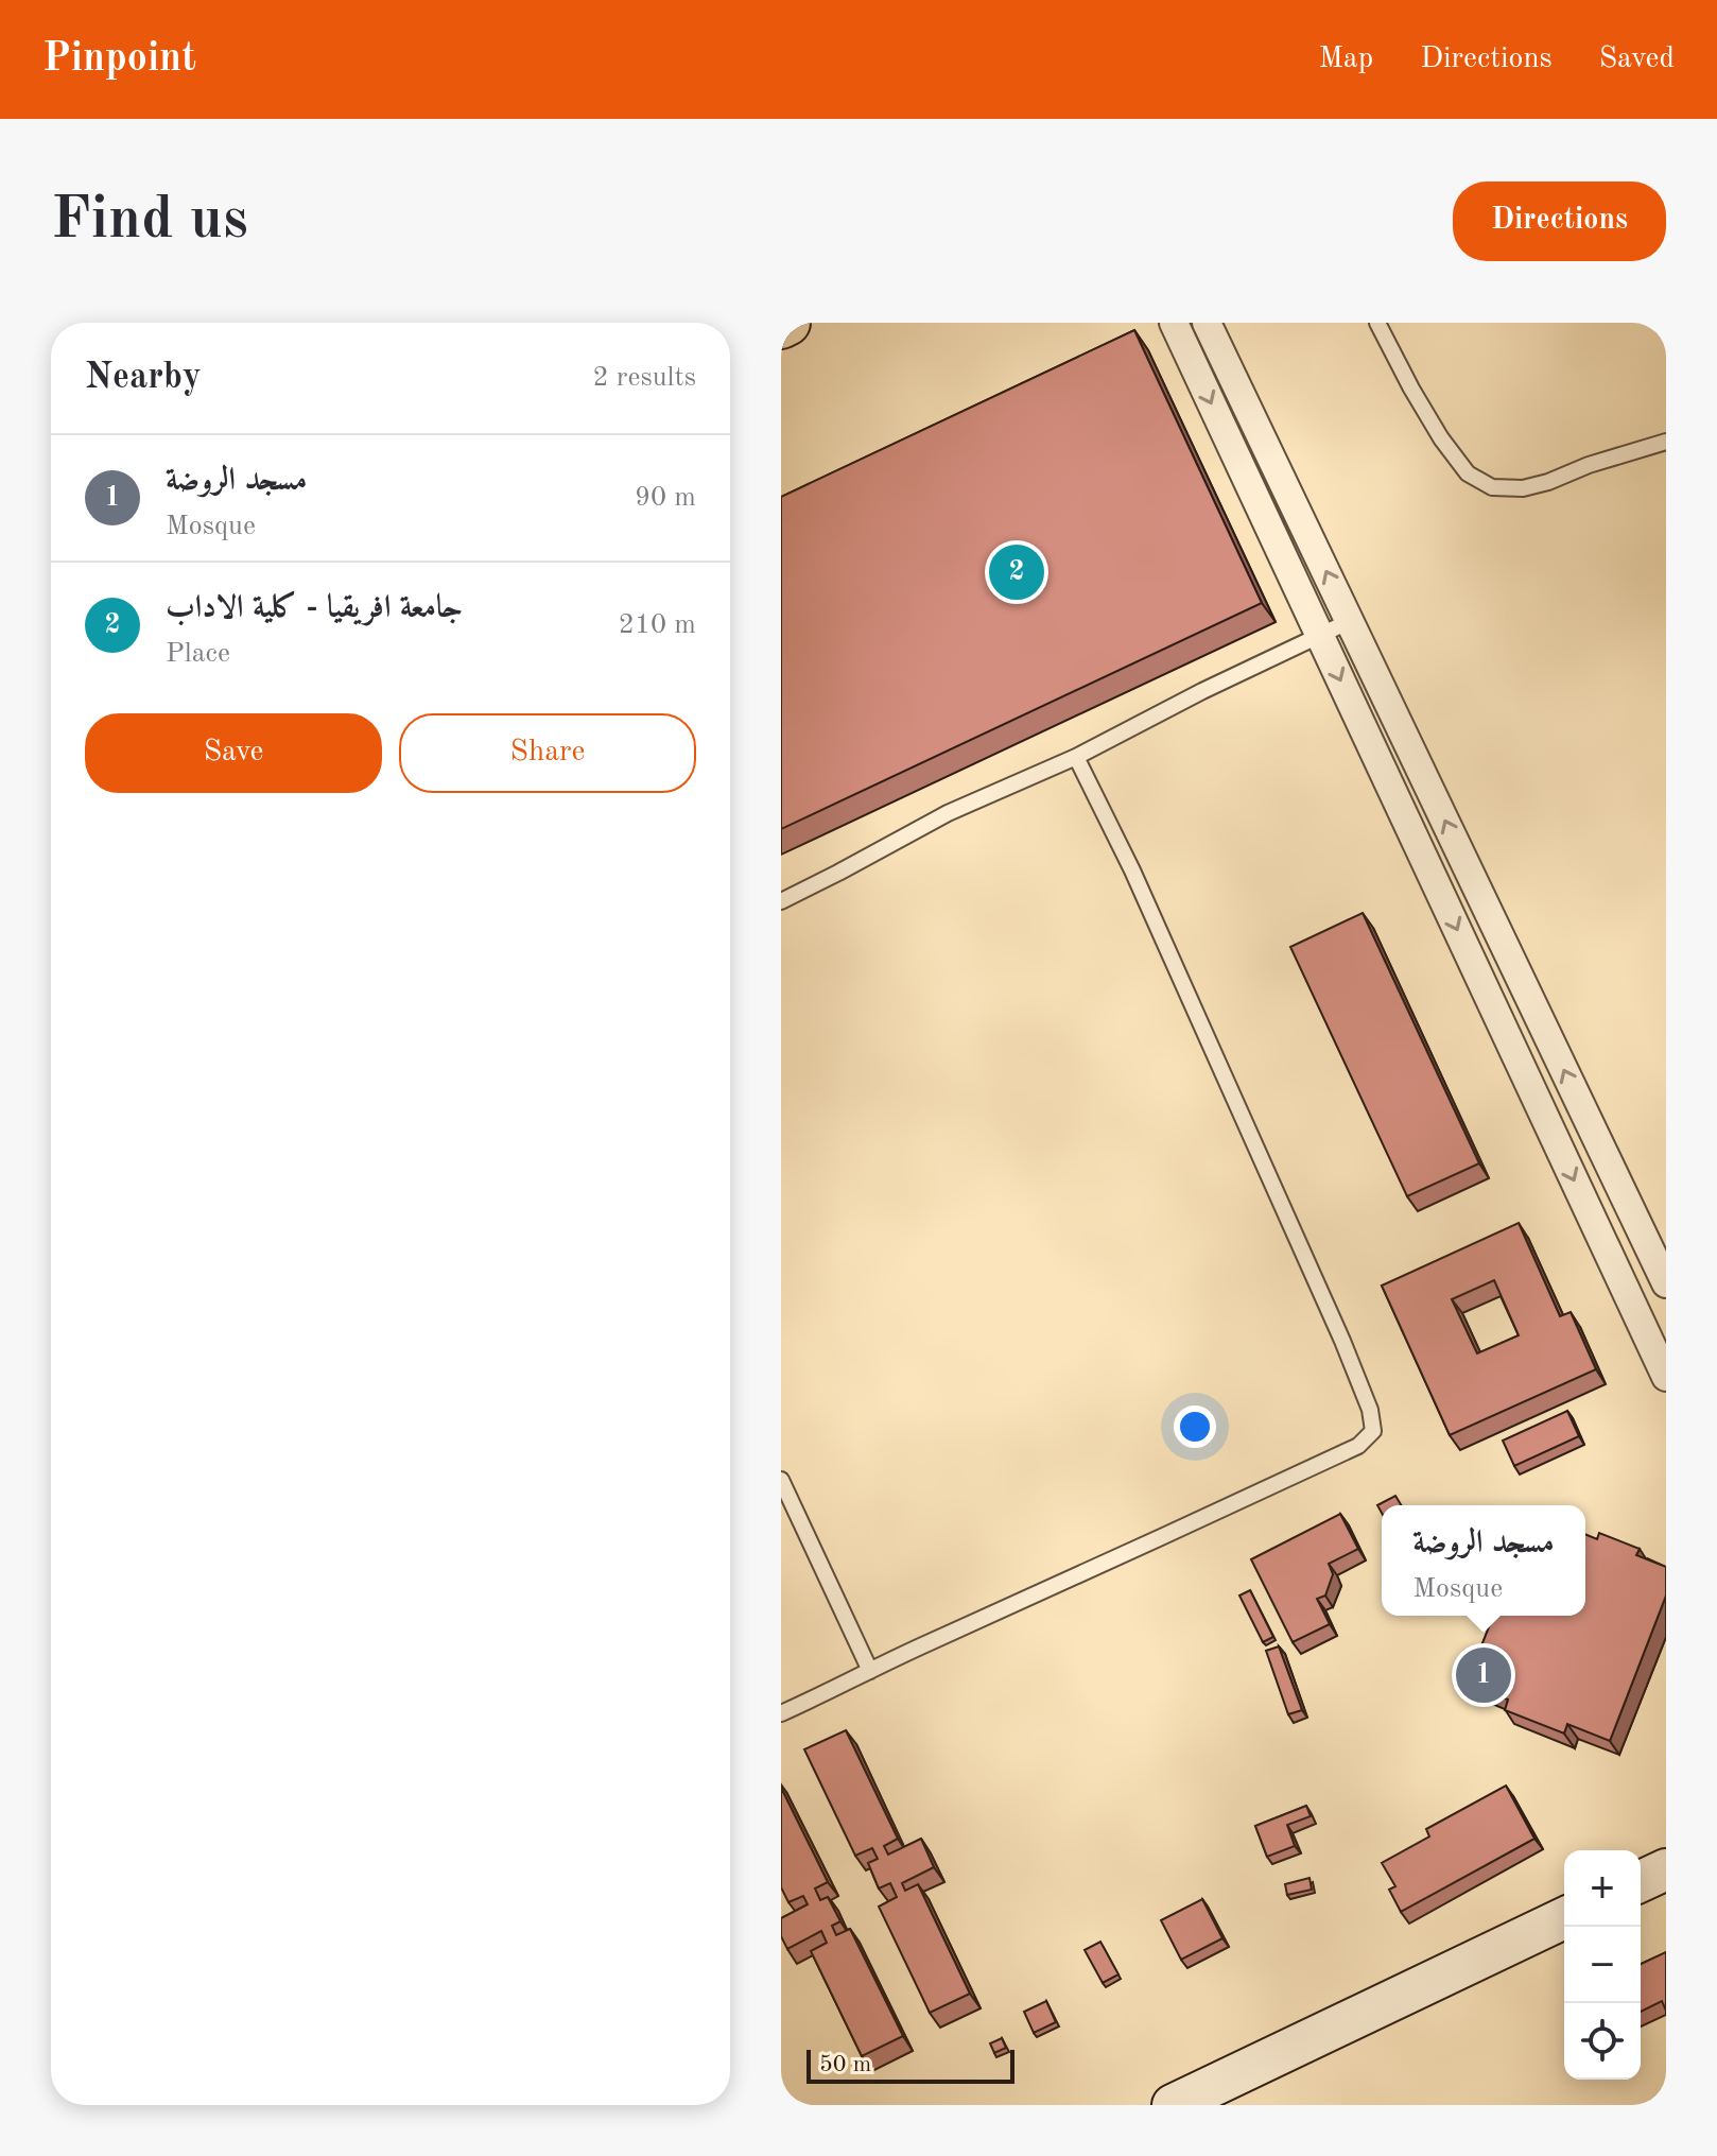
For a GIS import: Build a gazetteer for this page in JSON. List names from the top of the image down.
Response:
{
  "scale_bar": "50 m",
  "page": {
    "header": "Pinpoint",
    "nav": ["Map", "Directions", "Saved"],
    "buttons": [
      "Directions",
      ["Save", "Share"]
    ],
    "title": "Find us",
    "heading": ["Nearby", "2 results"],
    "list": [
      {
        "mark": "1",
        "name": "مسجد الروضة",
        "note": "Mosque",
        "value": "90 m"
      },
      {
        "mark": "2",
        "name": "جامعة افريقيا - كلية الاداب",
        "note": "Place",
        "value": "210 m"
      }
    ],
    "pins": ["2", "1"],
    "popup": ["مسجد الروضة", "Mosque"],
    "map_buttons": ["+", "−"],
    "scale": "50 m"
  }
}
